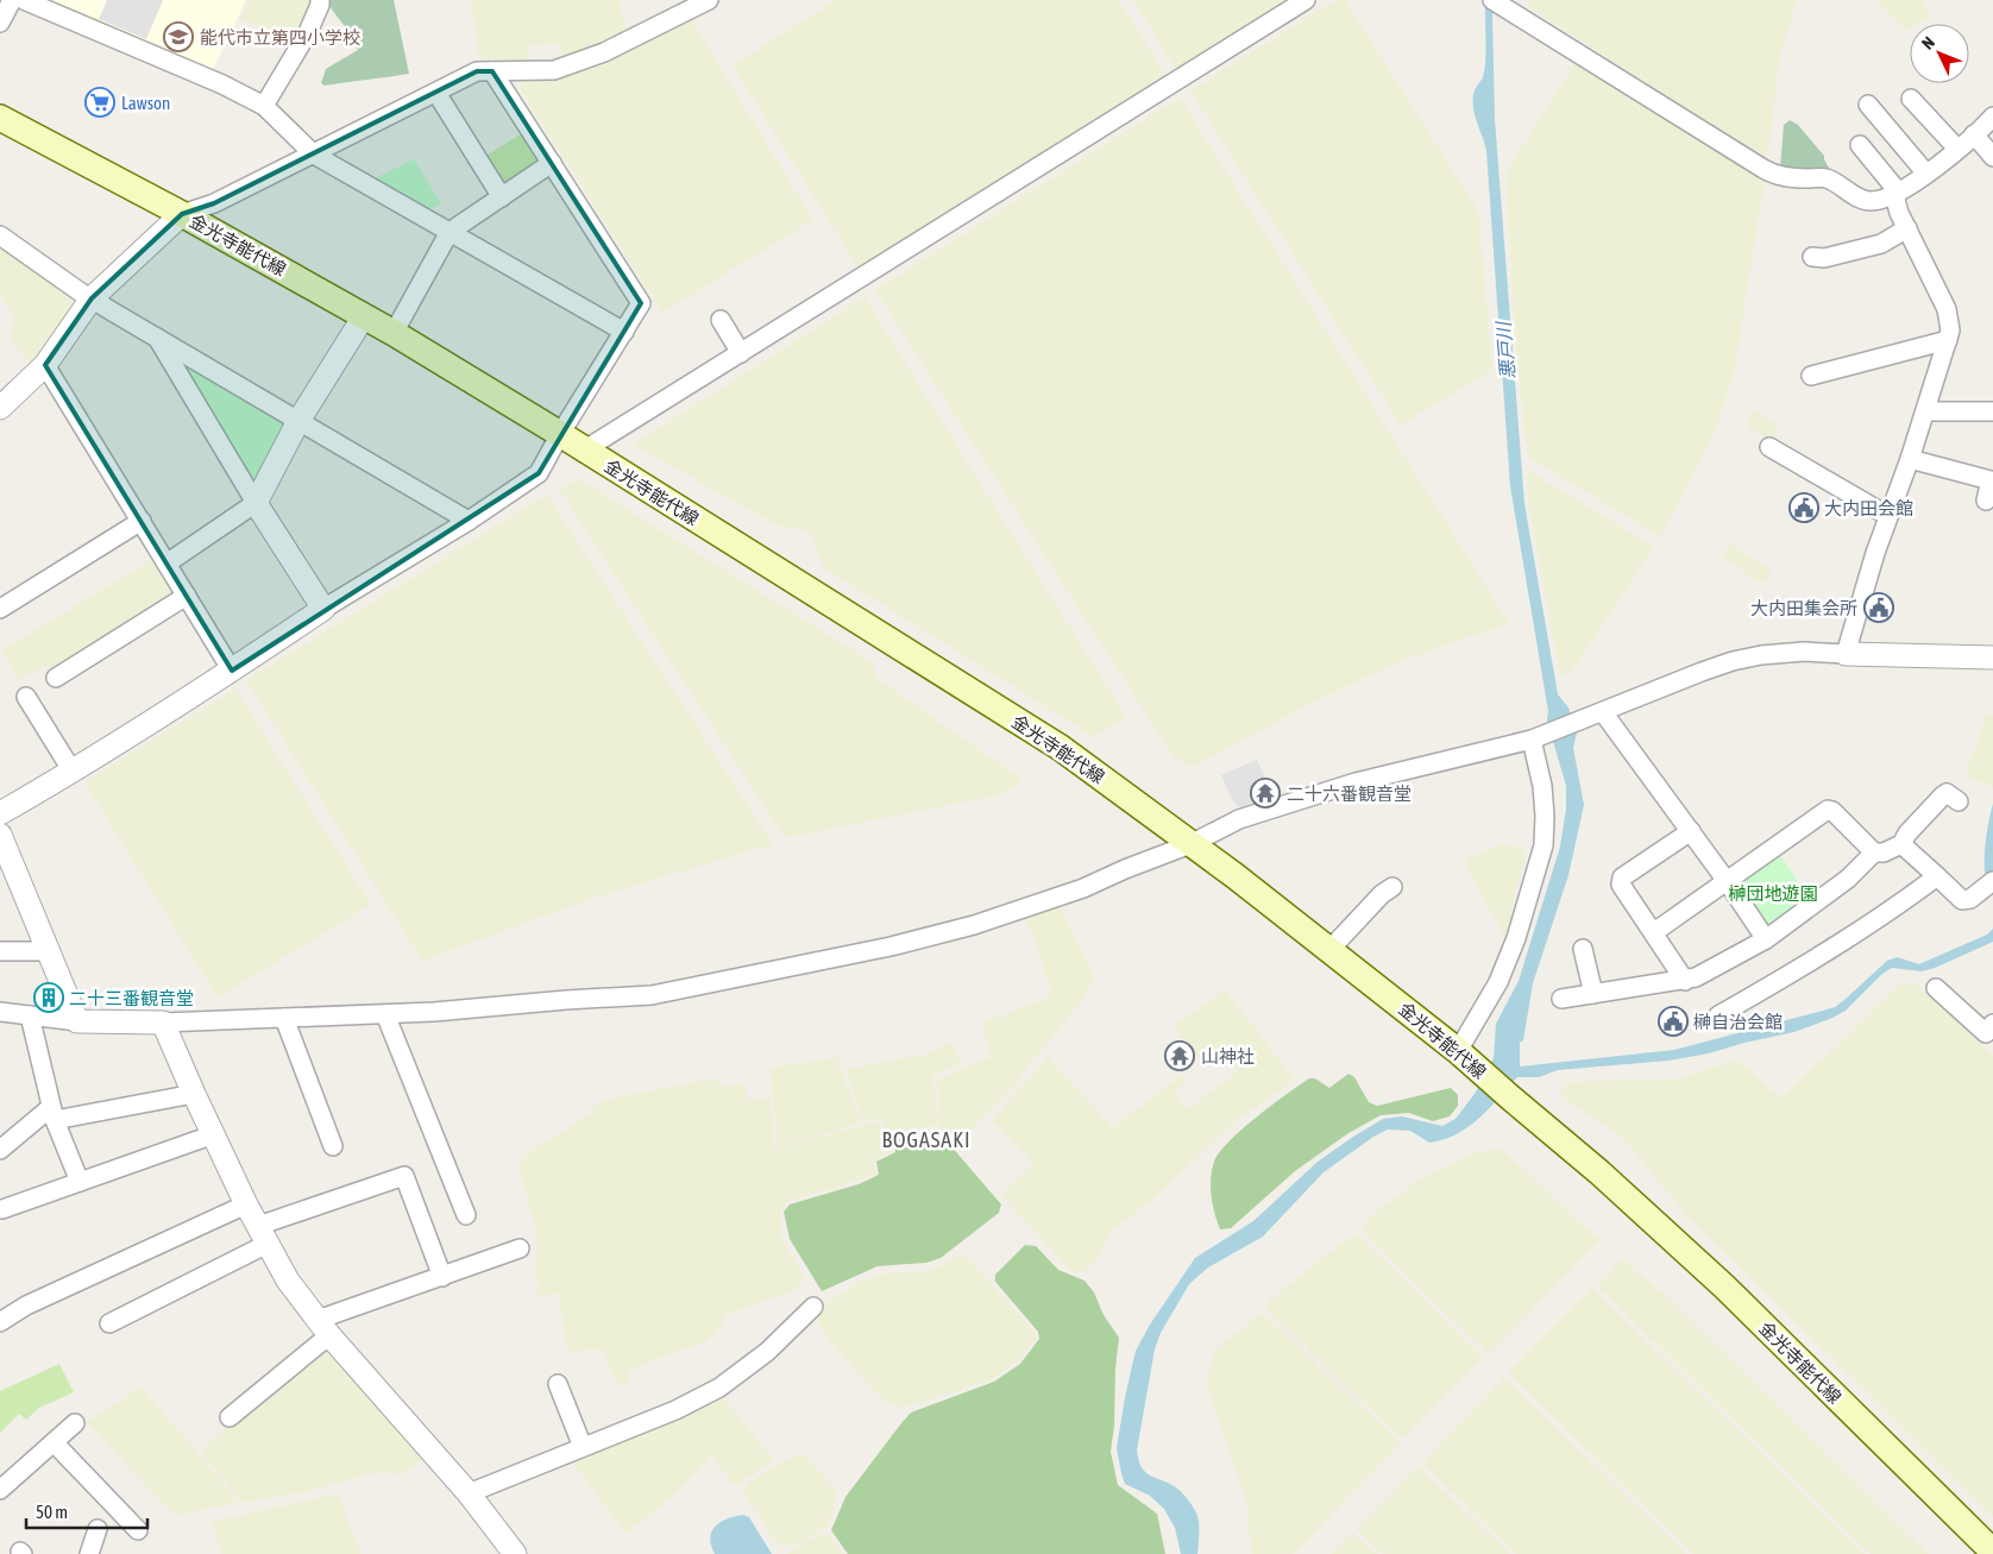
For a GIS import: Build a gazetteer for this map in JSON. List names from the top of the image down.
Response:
{
  "streets": {
    "main road": ["金光寺能代線"]
  },
  "districts": ["BOGASAKI"],
  "water": ["悪戸川"],
  "parks": ["榊団地遊園"],
  "places": {
    "school or university": ["能代市立第四小学校"],
    "supermarket": ["Lawson"],
    "public building": ["大内田会館", "大内田集会所", "榊自治会館"],
    "temple": ["二十六番観音堂", "山神社"],
    "building": ["二十三番観音堂"]
  },
  "scale_bar": "50 m",
  "north": "top left"
}
